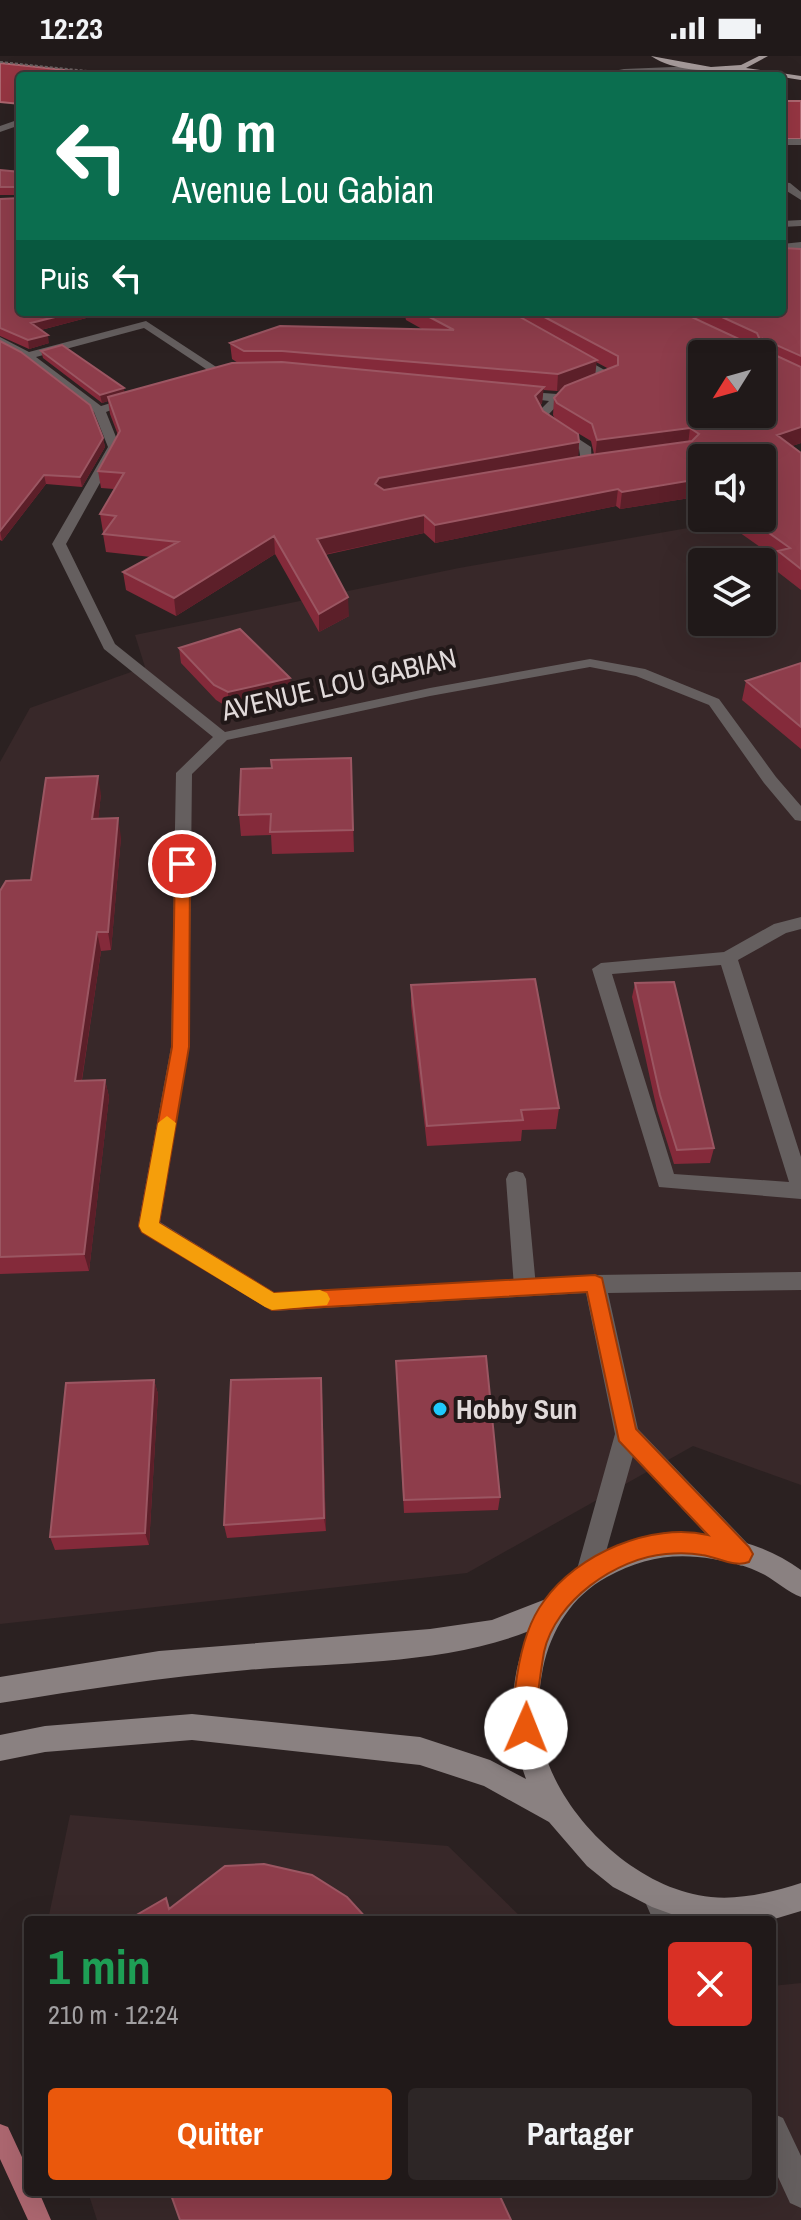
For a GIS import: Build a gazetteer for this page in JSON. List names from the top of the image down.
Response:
{
  "streets": {
    "street": ["AVENUE LOU GABIAN"]
  },
  "places": ["Hobby Sun"],
  "north": "bottom left",
  "page": {
    "status": "12:23",
    "turn": ["40 m", "Avenue Lou Gabian"],
    "then": "Puis",
    "heading": ["1 min", "210 m · 12:24"],
    "buttons": ["Quitter", "Partager"]
  }
}
